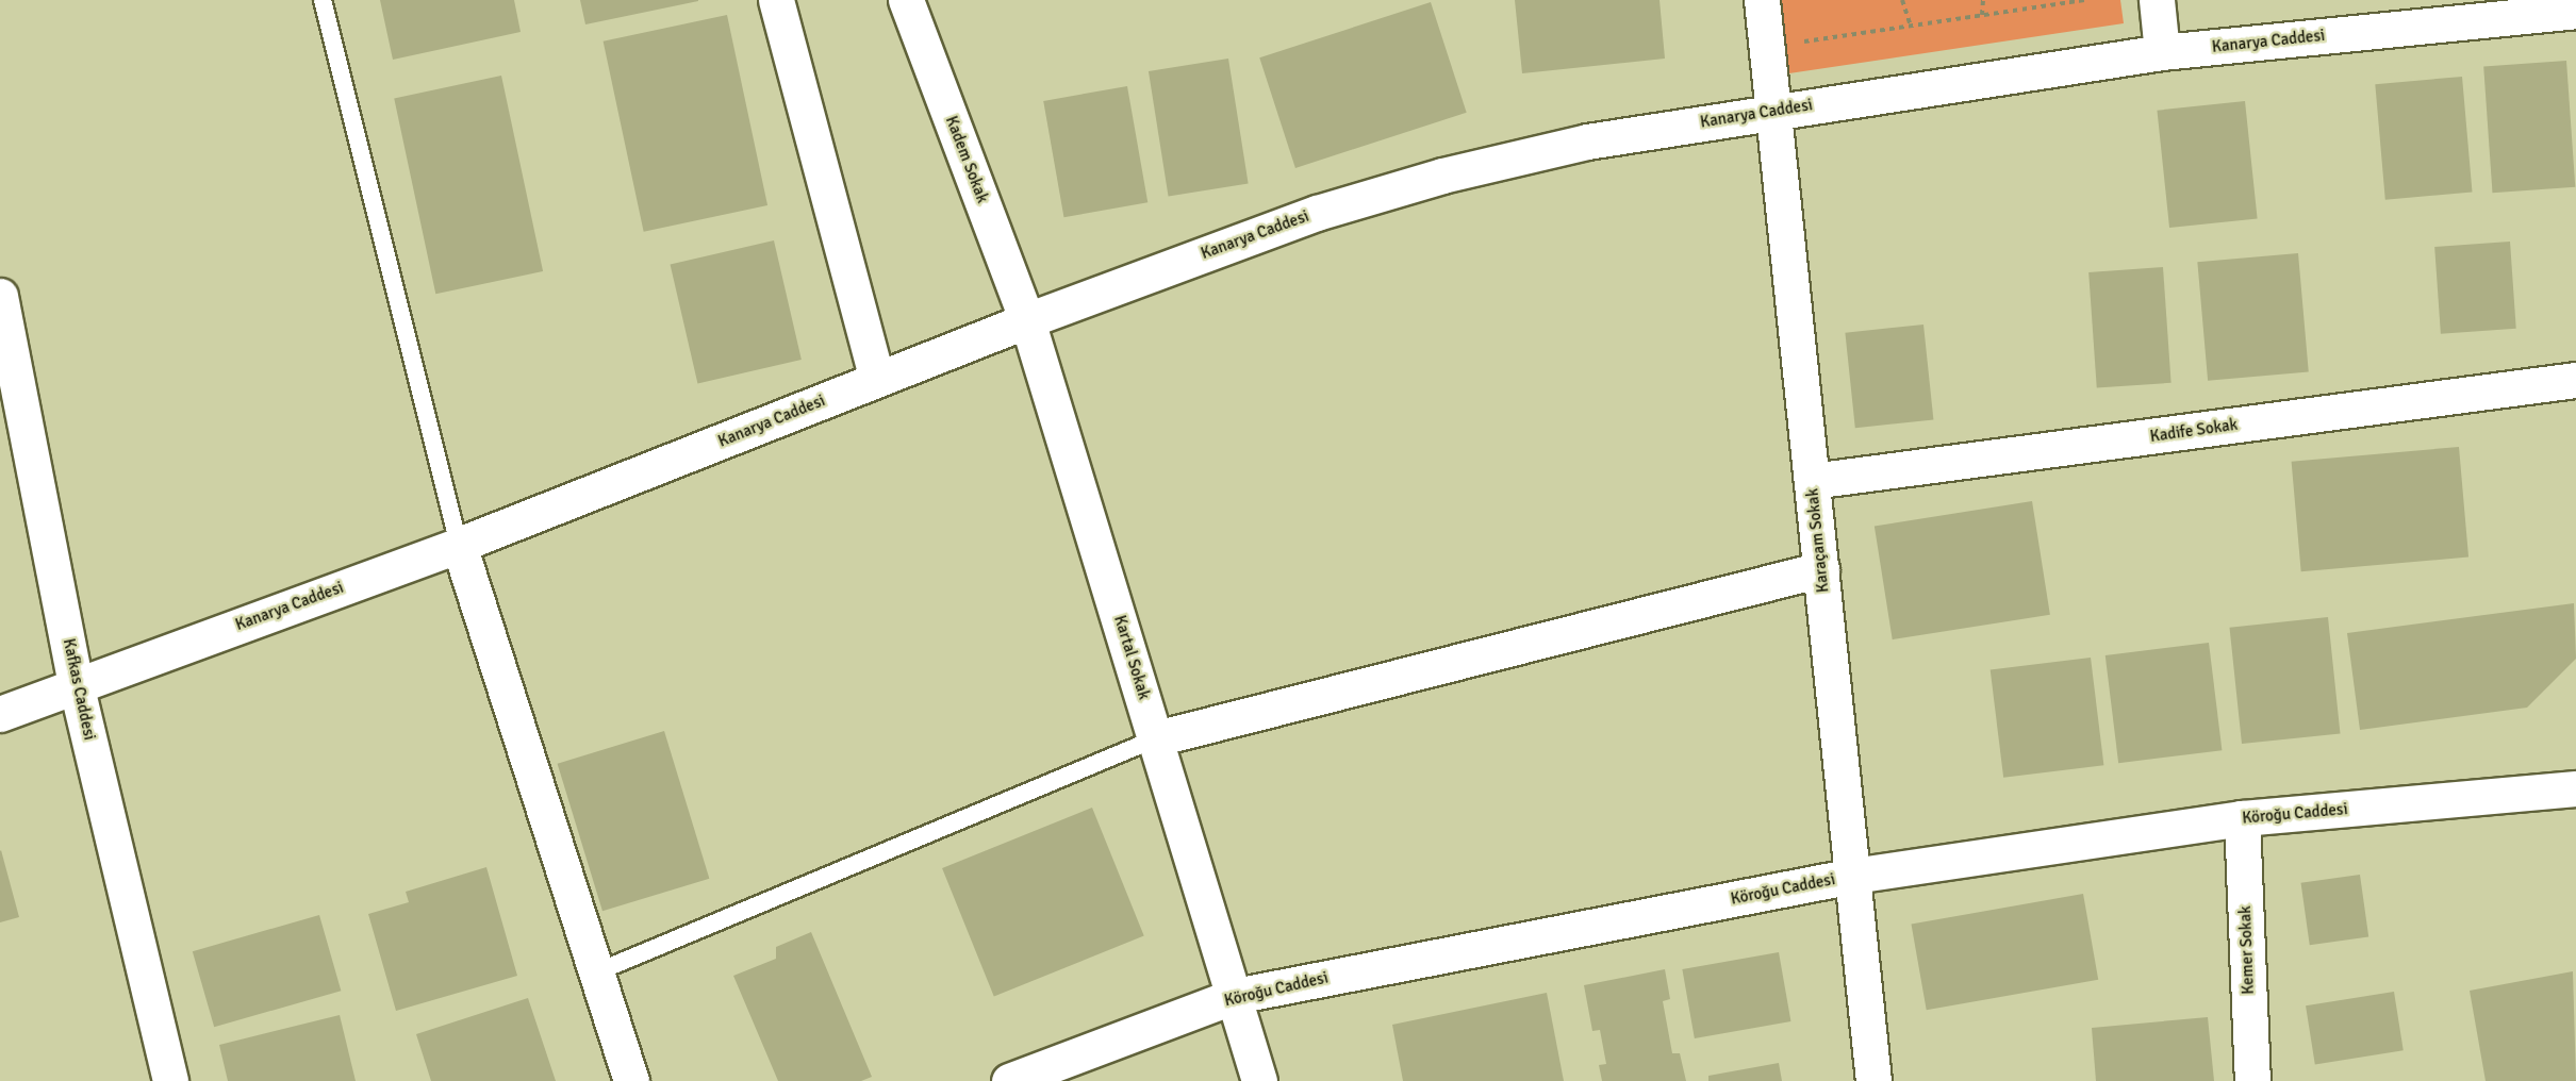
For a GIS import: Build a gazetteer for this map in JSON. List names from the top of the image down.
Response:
{
  "streets": {
    "street": [
      "Kanarya Caddesi",
      "Kadem Sokak",
      "Kadife Sokak",
      "Karaçam Sokak",
      "Kartal Sokak",
      "Kafkas Caddesi",
      "Köroğu Caddesi",
      "Kemer Sokak"
    ]
  },
  "crossings": [
    ["Kanarya Caddesi", "Kadem Sokak"],
    ["Kanarya Caddesi", "Karaçam Sokak"],
    ["Kanarya Caddesi", "Kartal Sokak"],
    ["Kanarya Caddesi", "Kafkas Caddesi"],
    ["Kadem Sokak", "Kartal Sokak"],
    ["Kadife Sokak", "Karaçam Sokak"],
    ["Karaçam Sokak", "Köroğu Caddesi"],
    ["Kartal Sokak", "Köroğu Caddesi"],
    ["Köroğu Caddesi", "Kemer Sokak"]
  ]
}
